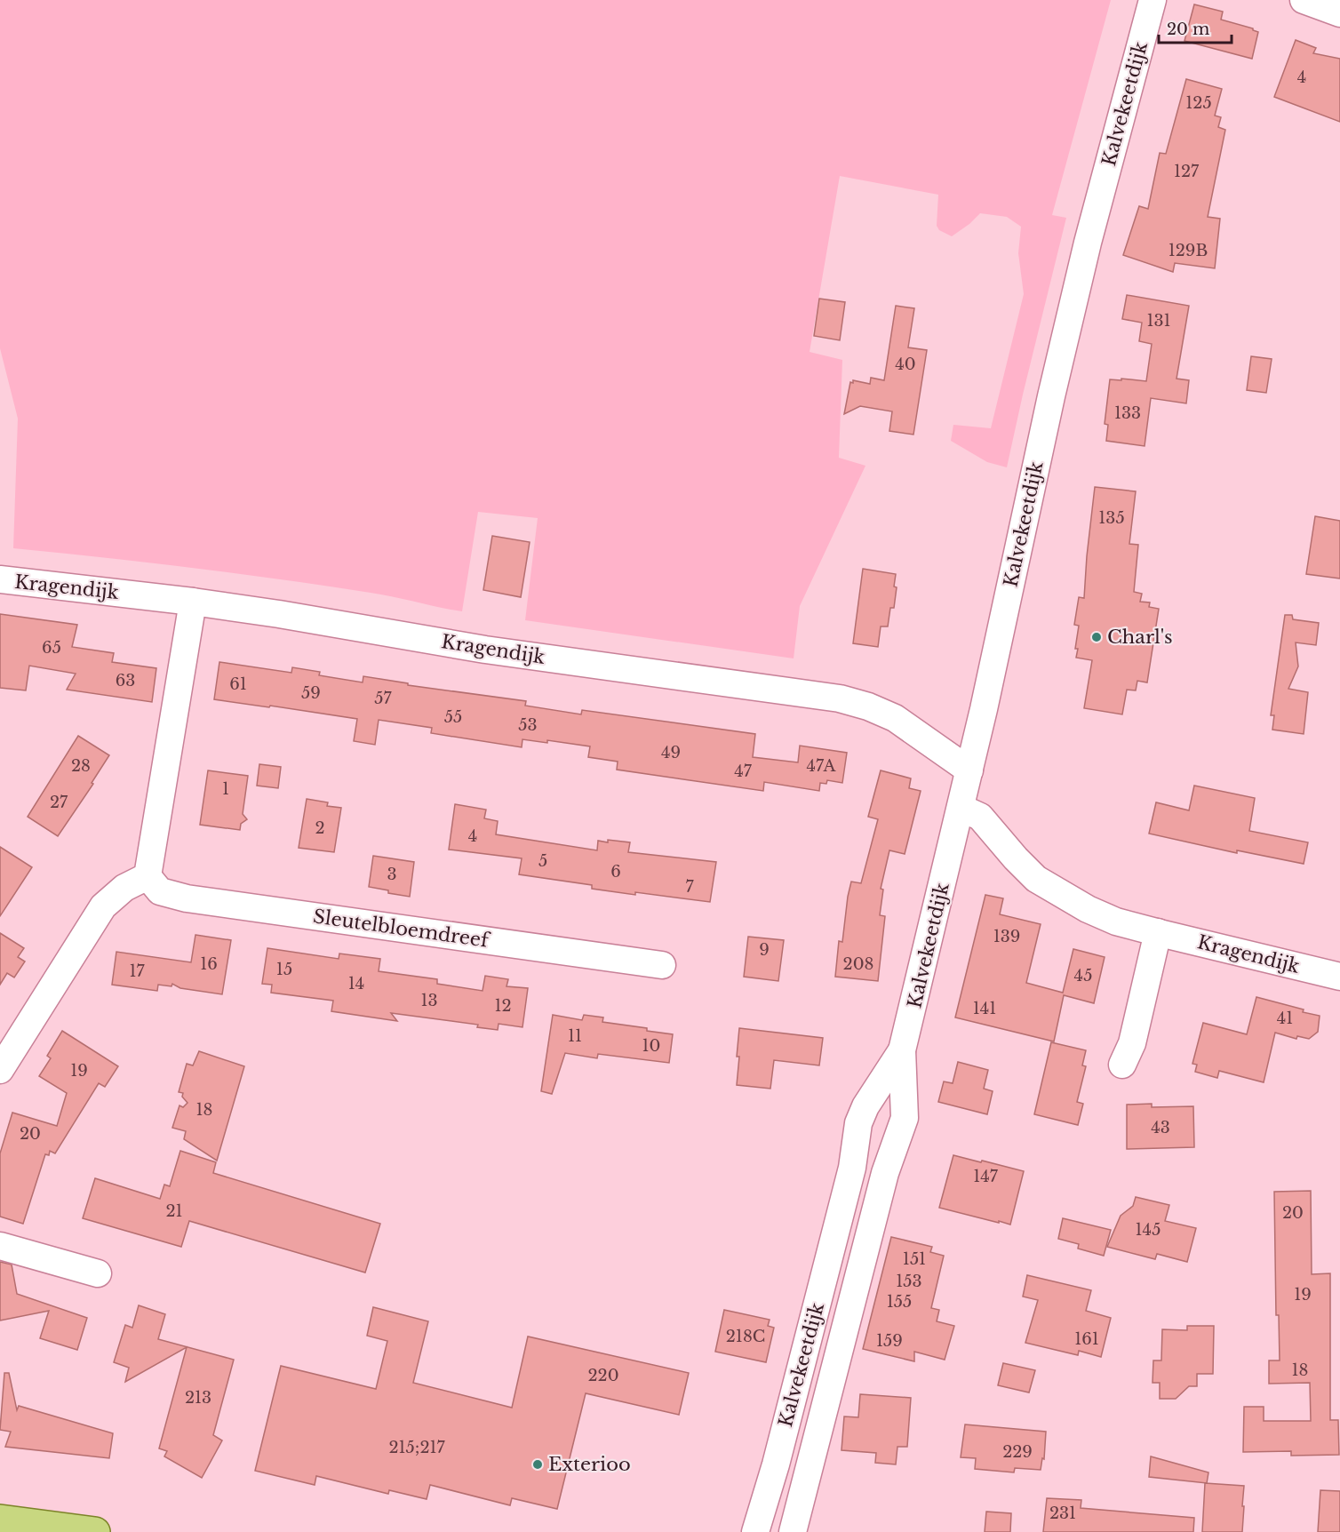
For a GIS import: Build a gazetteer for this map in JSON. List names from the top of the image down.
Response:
{
  "streets": {
    "street": ["Kalvekeetdijk", "Kragendijk", "Sleutelbloemdreef"]
  },
  "crossings": [
    ["Kalvekeetdijk", "Kragendijk"]
  ],
  "places": ["Charl's", "Exterioo"],
  "house_numbers": [
    "4",
    "125",
    "127",
    "129B",
    "131",
    "40",
    "133",
    "135",
    "65",
    "63",
    "61",
    "59",
    "57",
    "55",
    "53",
    "49",
    "28",
    "47A",
    "47",
    "1",
    "27",
    "2",
    "4",
    "5",
    "6",
    "3",
    "7",
    "139",
    "9",
    "16",
    "208",
    "15",
    "17",
    "45",
    "14",
    "13",
    "12",
    "141",
    "41",
    "11",
    "10",
    "19",
    "18",
    "43",
    "20",
    "147",
    "21",
    "20",
    "145",
    "151",
    "153",
    "19",
    "155",
    "218C",
    "161",
    "159",
    "18",
    "220",
    "213",
    "215;217",
    "229",
    "231"
  ],
  "scale_bar": "20 m"
}
